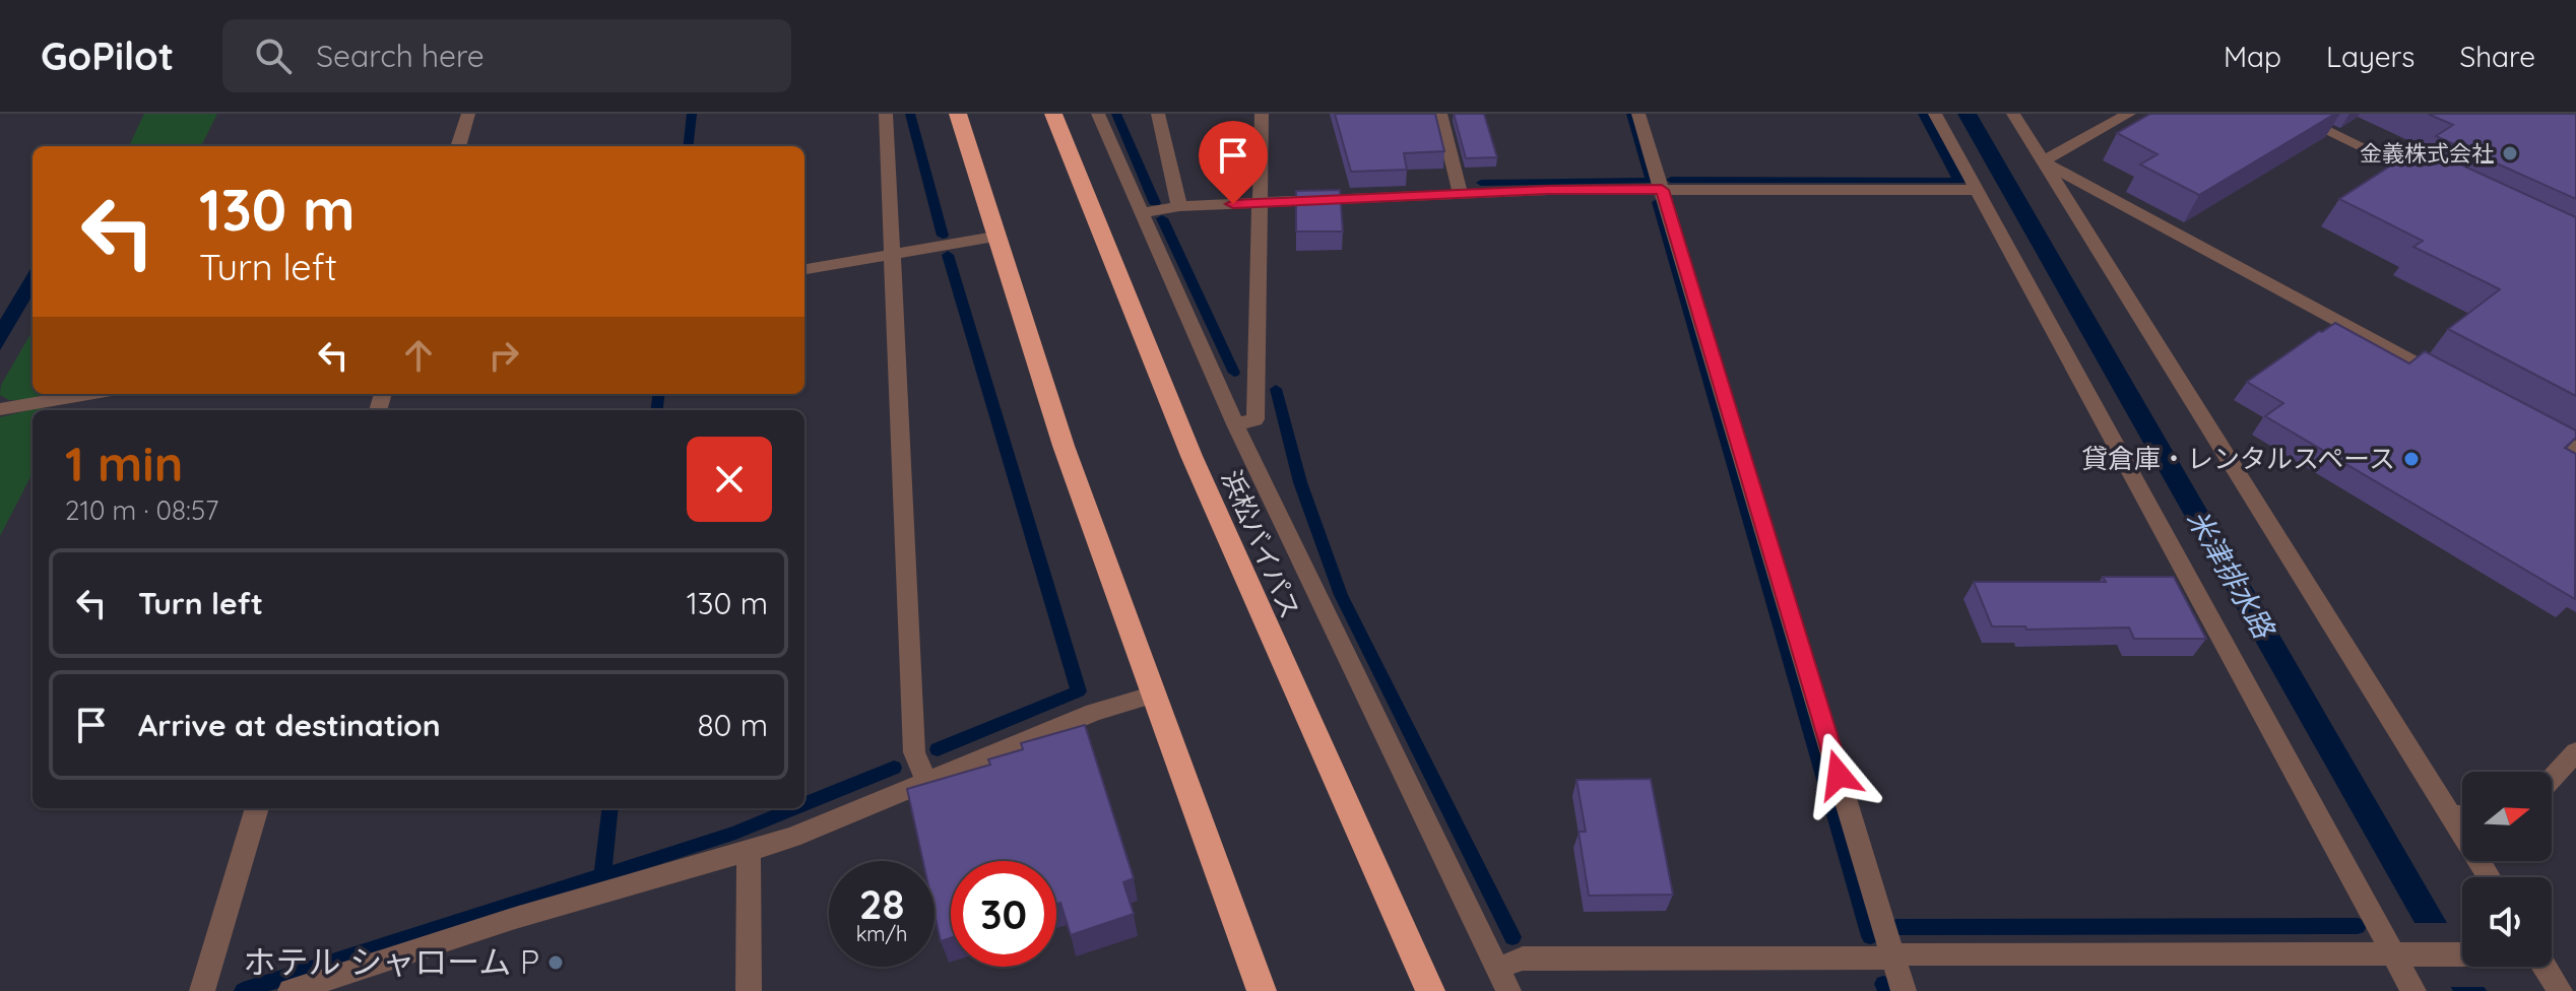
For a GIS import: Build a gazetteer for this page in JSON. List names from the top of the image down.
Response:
{
  "streets": {
    "highway": ["浜松バイパス"]
  },
  "water": ["米津排水路"],
  "places": ["金義株式会社", "貸倉庫・レンタルスペース", "ホテル シャローム P"],
  "north": "right",
  "page": {
    "header": "GoPilot",
    "search": "Search here",
    "nav": ["Map", "Layers", "Share"],
    "turn": ["130 m", "Turn left"],
    "heading": ["1 min", "210 m · 08:57"],
    "list": [
      {
        "name": "Turn left",
        "value": "130 m"
      },
      {
        "name": "Arrive at destination",
        "value": "80 m"
      }
    ],
    "speed": "28 km/h",
    "limit": "30"
  }
}
